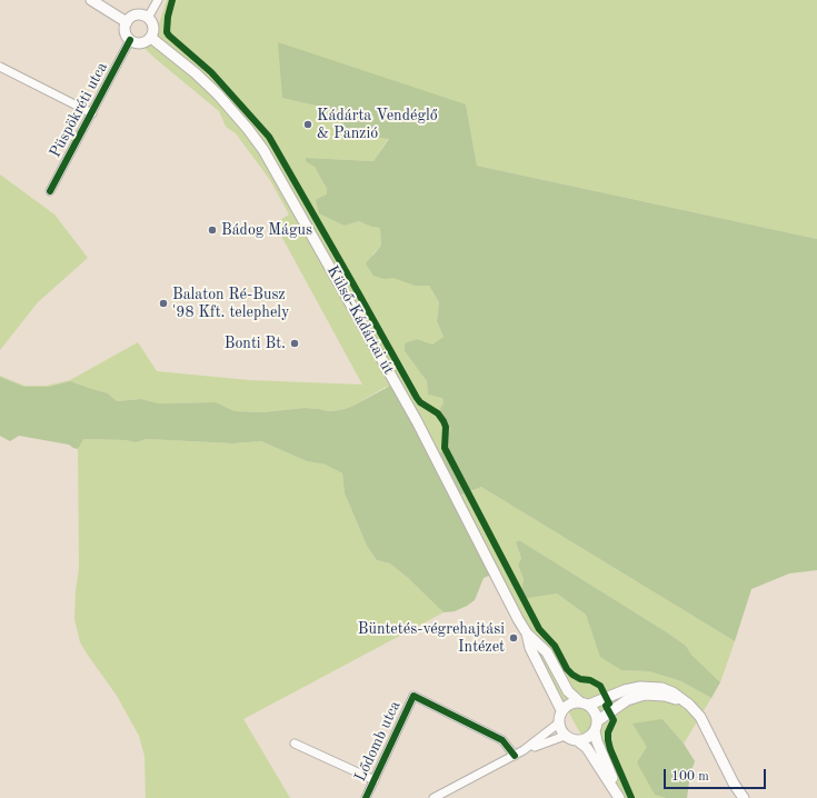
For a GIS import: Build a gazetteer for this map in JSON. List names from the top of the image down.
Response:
{
  "streets": {
    "main road": ["Külső-Kádártai út"],
    "street": ["Püspökréti utca", "Lődomb utca"]
  },
  "crossings": [
    ["Püspökréti utca", "Külső-Kádártai út"]
  ],
  "places": [
    "Kádárta Vendéglő & Panzió",
    "Bádog Mágus",
    "Balaton Ré-Busz '98 Kft. telephely",
    "Bonti Bt.",
    "Büntetés-végrehajtási Intézet"
  ],
  "scale_bar": "100 m"
}
